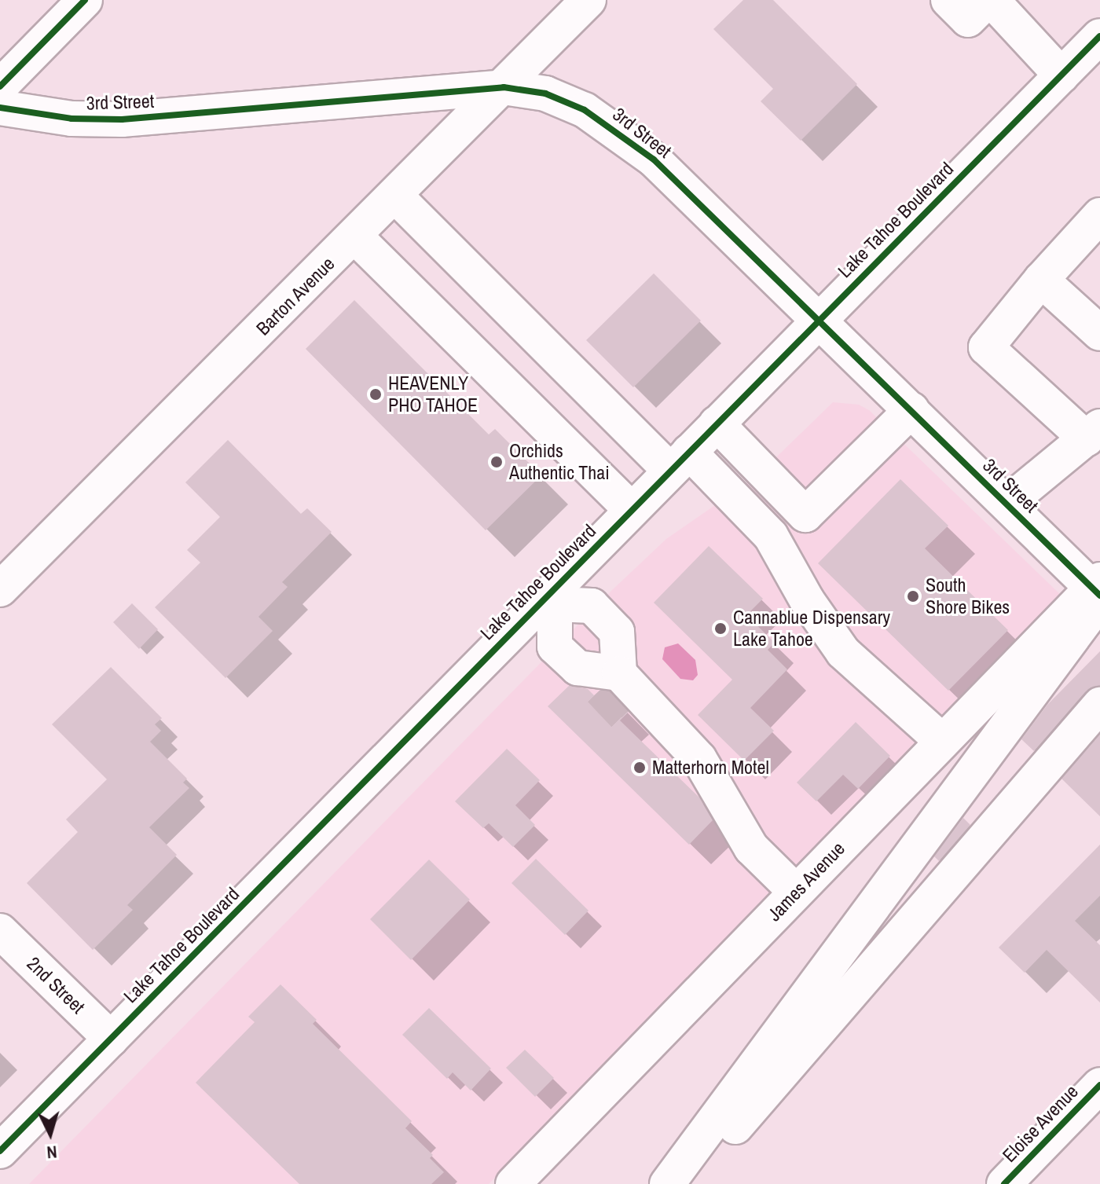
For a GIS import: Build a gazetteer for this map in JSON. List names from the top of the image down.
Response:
{
  "streets": {
    "main road": [
      "3rd Street",
      "Lake Tahoe Boulevard",
      "Barton Avenue",
      "James Avenue",
      "2nd Street",
      "Eloise Avenue"
    ]
  },
  "crossings": [
    ["3rd Street", "Lake Tahoe Boulevard"],
    ["3rd Street", "Barton Avenue"],
    ["3rd Street", "James Avenue"],
    ["Lake Tahoe Boulevard", "2nd Street"]
  ],
  "places": [
    "HEAVENLY PHO TAHOE",
    "Orchids Authentic Thai",
    "South Shore Bikes",
    "Cannablue Dispensary Lake Tahoe",
    "Matterhorn Motel"
  ],
  "north": "bottom"
}
